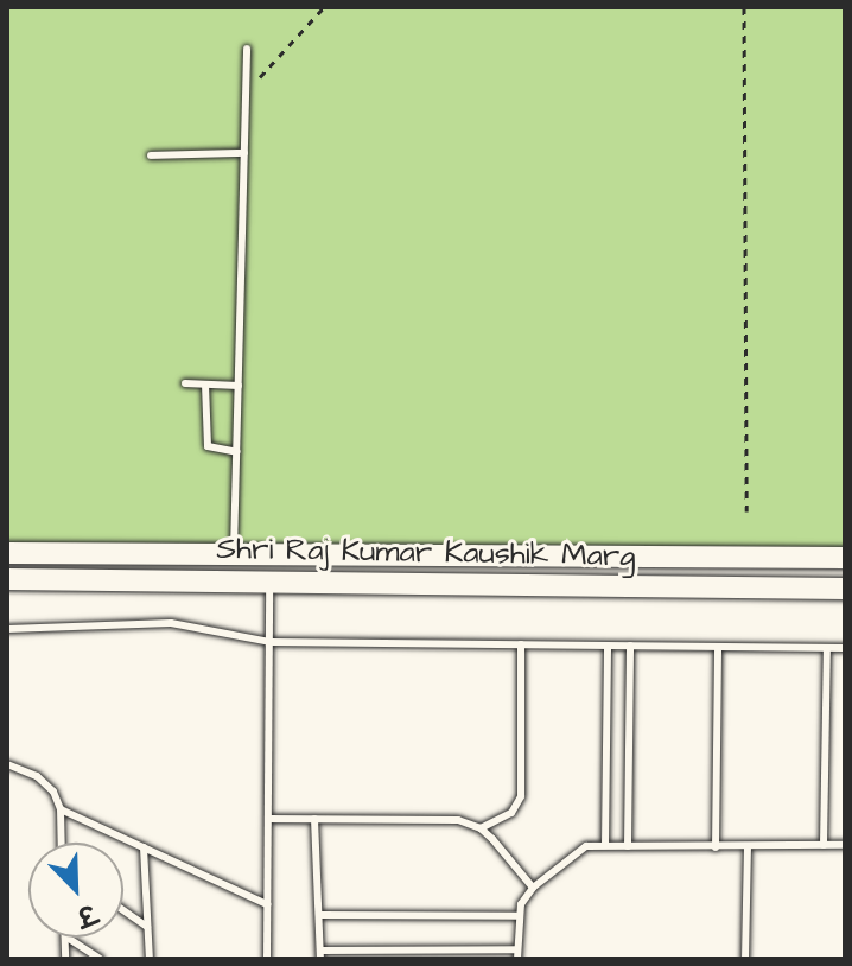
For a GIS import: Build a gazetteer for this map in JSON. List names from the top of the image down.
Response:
{
  "streets": {
    "street": ["Shri Raj Kumar Kaushik Marg"]
  },
  "north": "bottom right"
}
